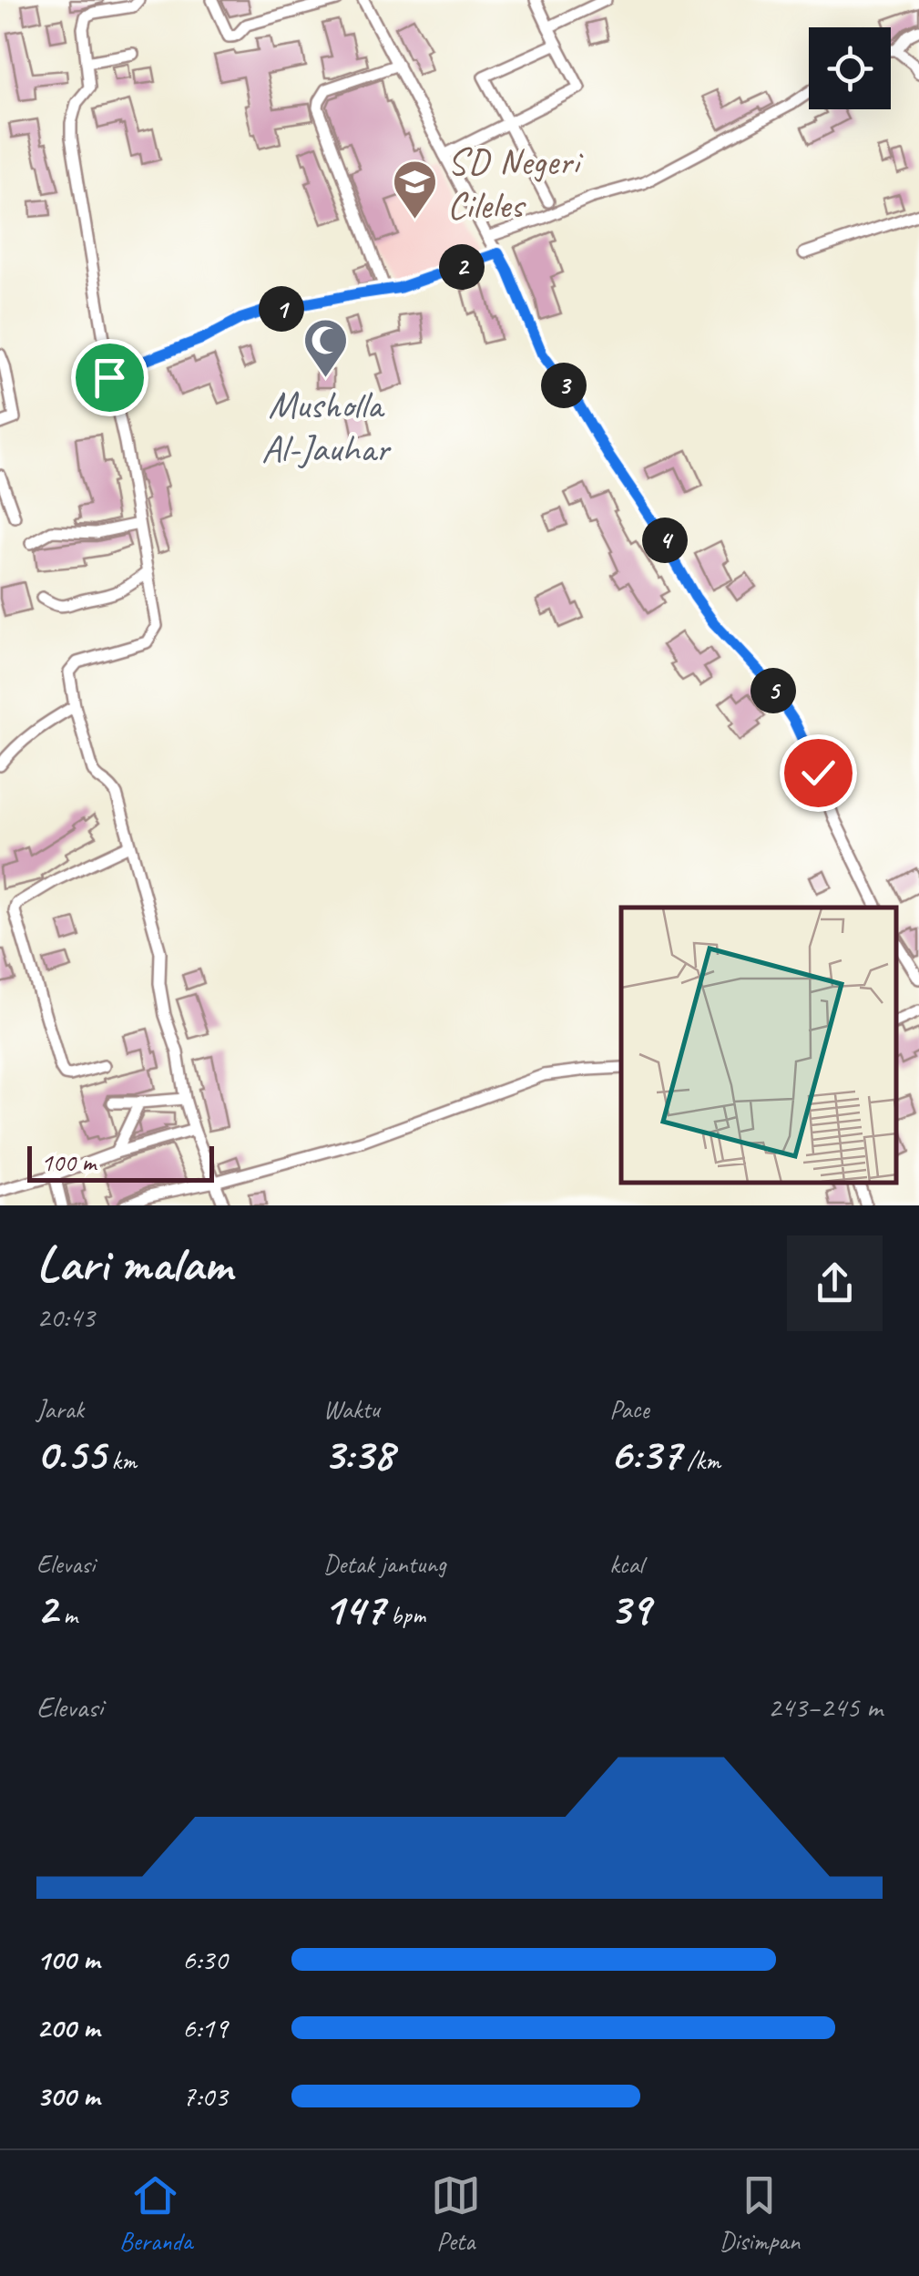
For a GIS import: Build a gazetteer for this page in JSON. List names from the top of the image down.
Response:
{
  "places": {
    "school or university": ["SD Negeri Cileles"],
    "mosque": ["Musholla Al-Jauhar"]
  },
  "scale_bar": "100 m",
  "page": {
    "pins": [
      "2",
      "1",
      "3",
      "4",
      "5"
    ],
    "scale": "100 m",
    "heading": ["Lari malam", "20:43"],
    "stats": [
      ["Jarak", "0.55 km"],
      ["Waktu", "3:38"],
      ["Pace", "6:37 /km"],
      ["Elevasi", "2 m"],
      ["Detak jantung", "147 bpm"],
      ["kcal", "39"]
    ],
    "chart": ["Elevasi", "243–245 m"],
    "list": [
      {
        "name": "100 m",
        "note": "6:30"
      },
      {
        "name": "200 m",
        "note": "6:19"
      },
      {
        "name": "300 m",
        "note": "7:03"
      }
    ],
    "tabs": ["Beranda", "Peta", "Disimpan"]
  }
}
